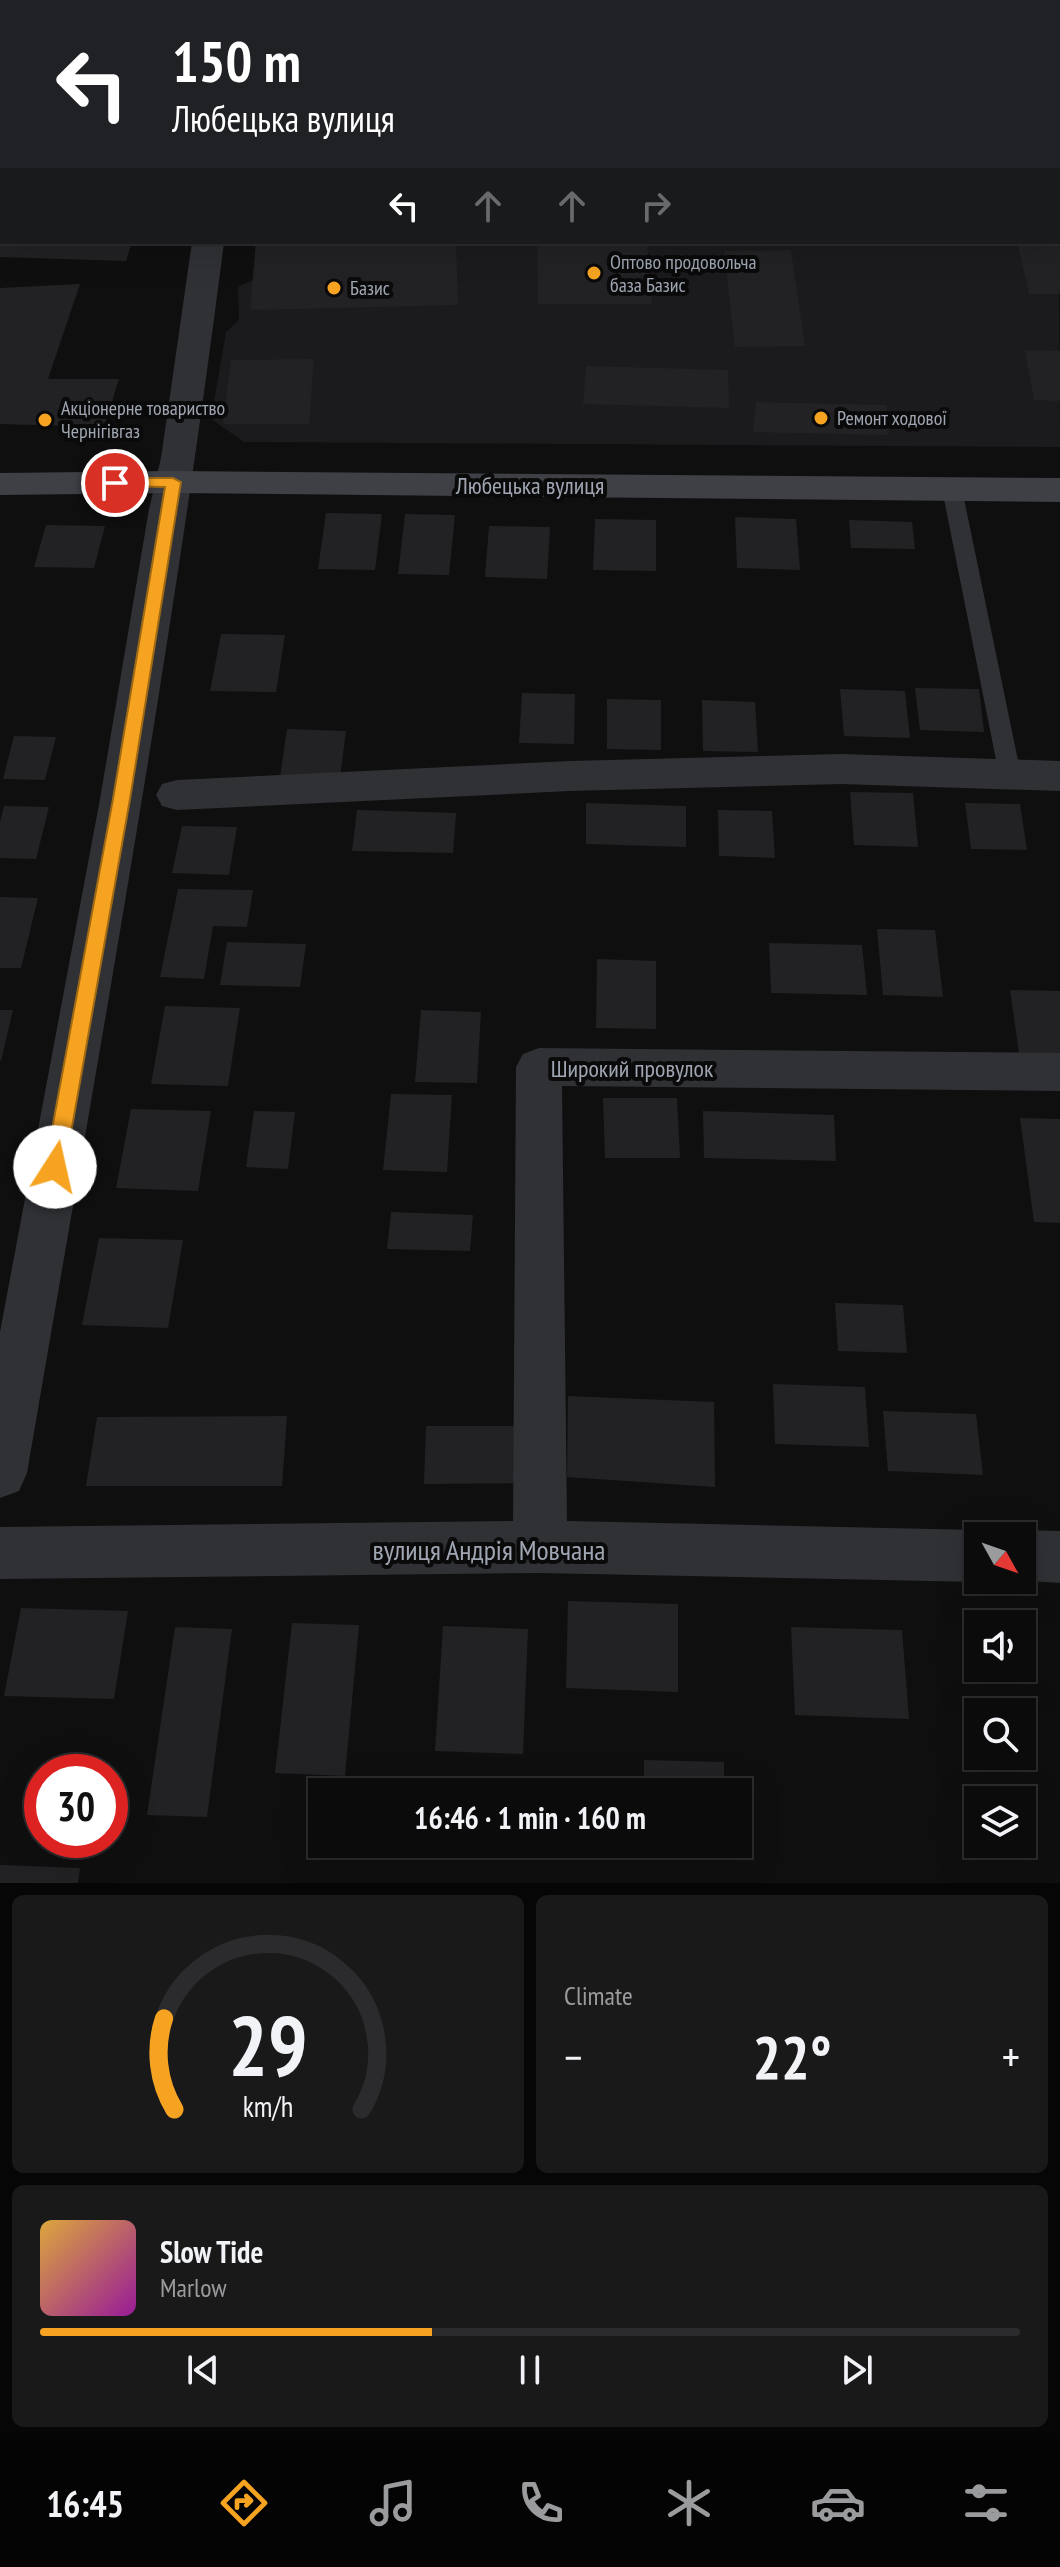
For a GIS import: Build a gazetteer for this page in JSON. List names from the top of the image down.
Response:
{
  "streets": {
    "main road": ["Любецька вулиця"],
    "street": ["Широкий провулок", "вулиця Андрія Мовчана"]
  },
  "crossings": [
    ["Широкий провулок", "вулиця Андрія Мовчана"]
  ],
  "places": [
    "Оптово продовольча база Базис",
    "Базис",
    "Ремонт ходової",
    "Акціонерне товариство Чернігівгаз"
  ],
  "north": "bottom right",
  "page": {
    "turn": ["150 m", "Любецька вулиця"],
    "limit": "30",
    "trip": "16:46 · 1 min · 160 m",
    "tile": "Climate",
    "heat": ["−", "22°", "+"],
    "song": ["Slow Tide", "Marlow"],
    "tabs": "16:45",
    "gauge": ["29", "km/h"]
  }
}
